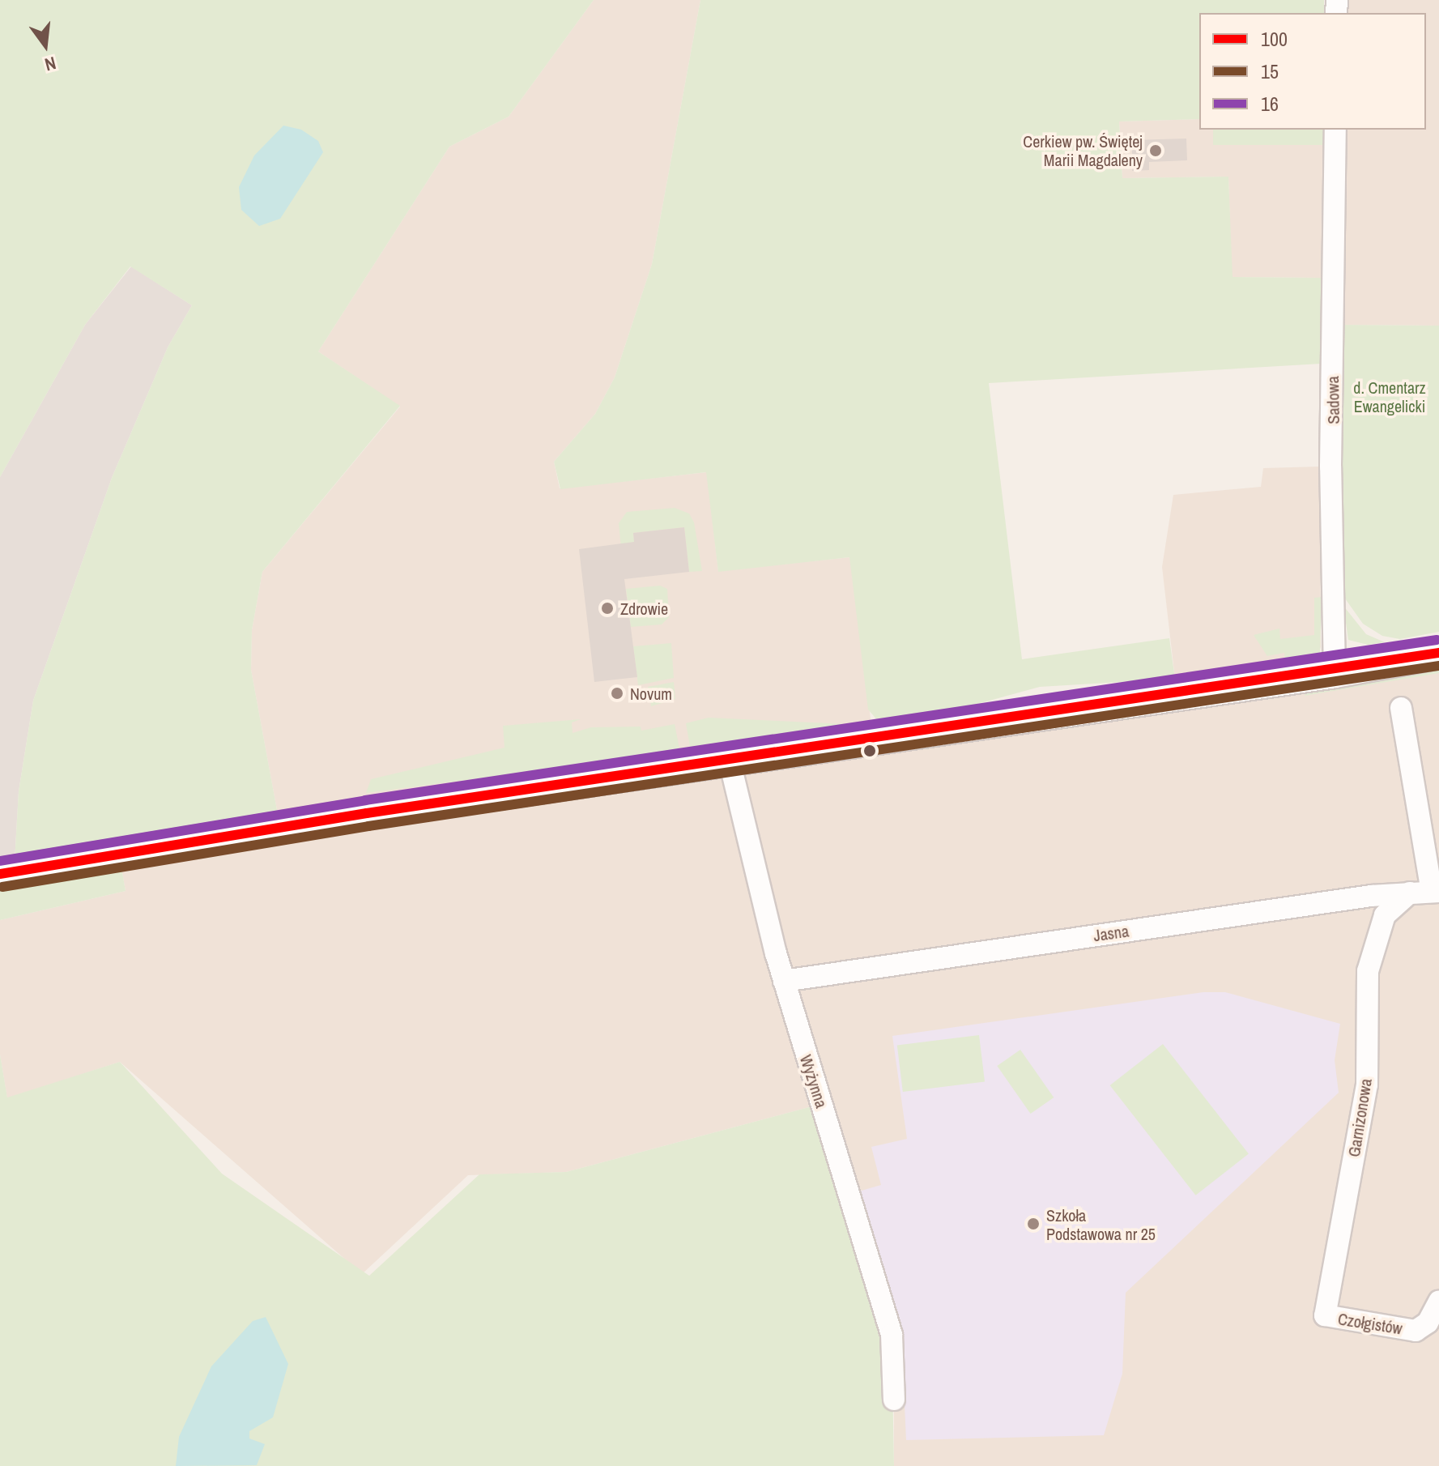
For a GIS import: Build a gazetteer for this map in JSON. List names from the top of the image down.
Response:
{
  "streets": {
    "street": [
      "Sadowa",
      "Jasna",
      "Wyżynna",
      "Garnizonowa",
      "Czołgistów"
    ]
  },
  "crossings": [
    ["Jasna", "Wyżynna"],
    ["Jasna", "Garnizonowa"],
    ["Garnizonowa", "Czołgistów"]
  ],
  "parks": ["d. Cmentarz Ewangelicki"],
  "places": [
    "Cerkiew pw. Świętej Marii Magdaleny",
    "Zdrowie",
    "Novum",
    "Szkoła Podstawowa nr 25"
  ],
  "lines": ["transit line 16", "transit line 100", "transit line 15"],
  "legend": ["100", "15", "16"],
  "north": "bottom"
}
